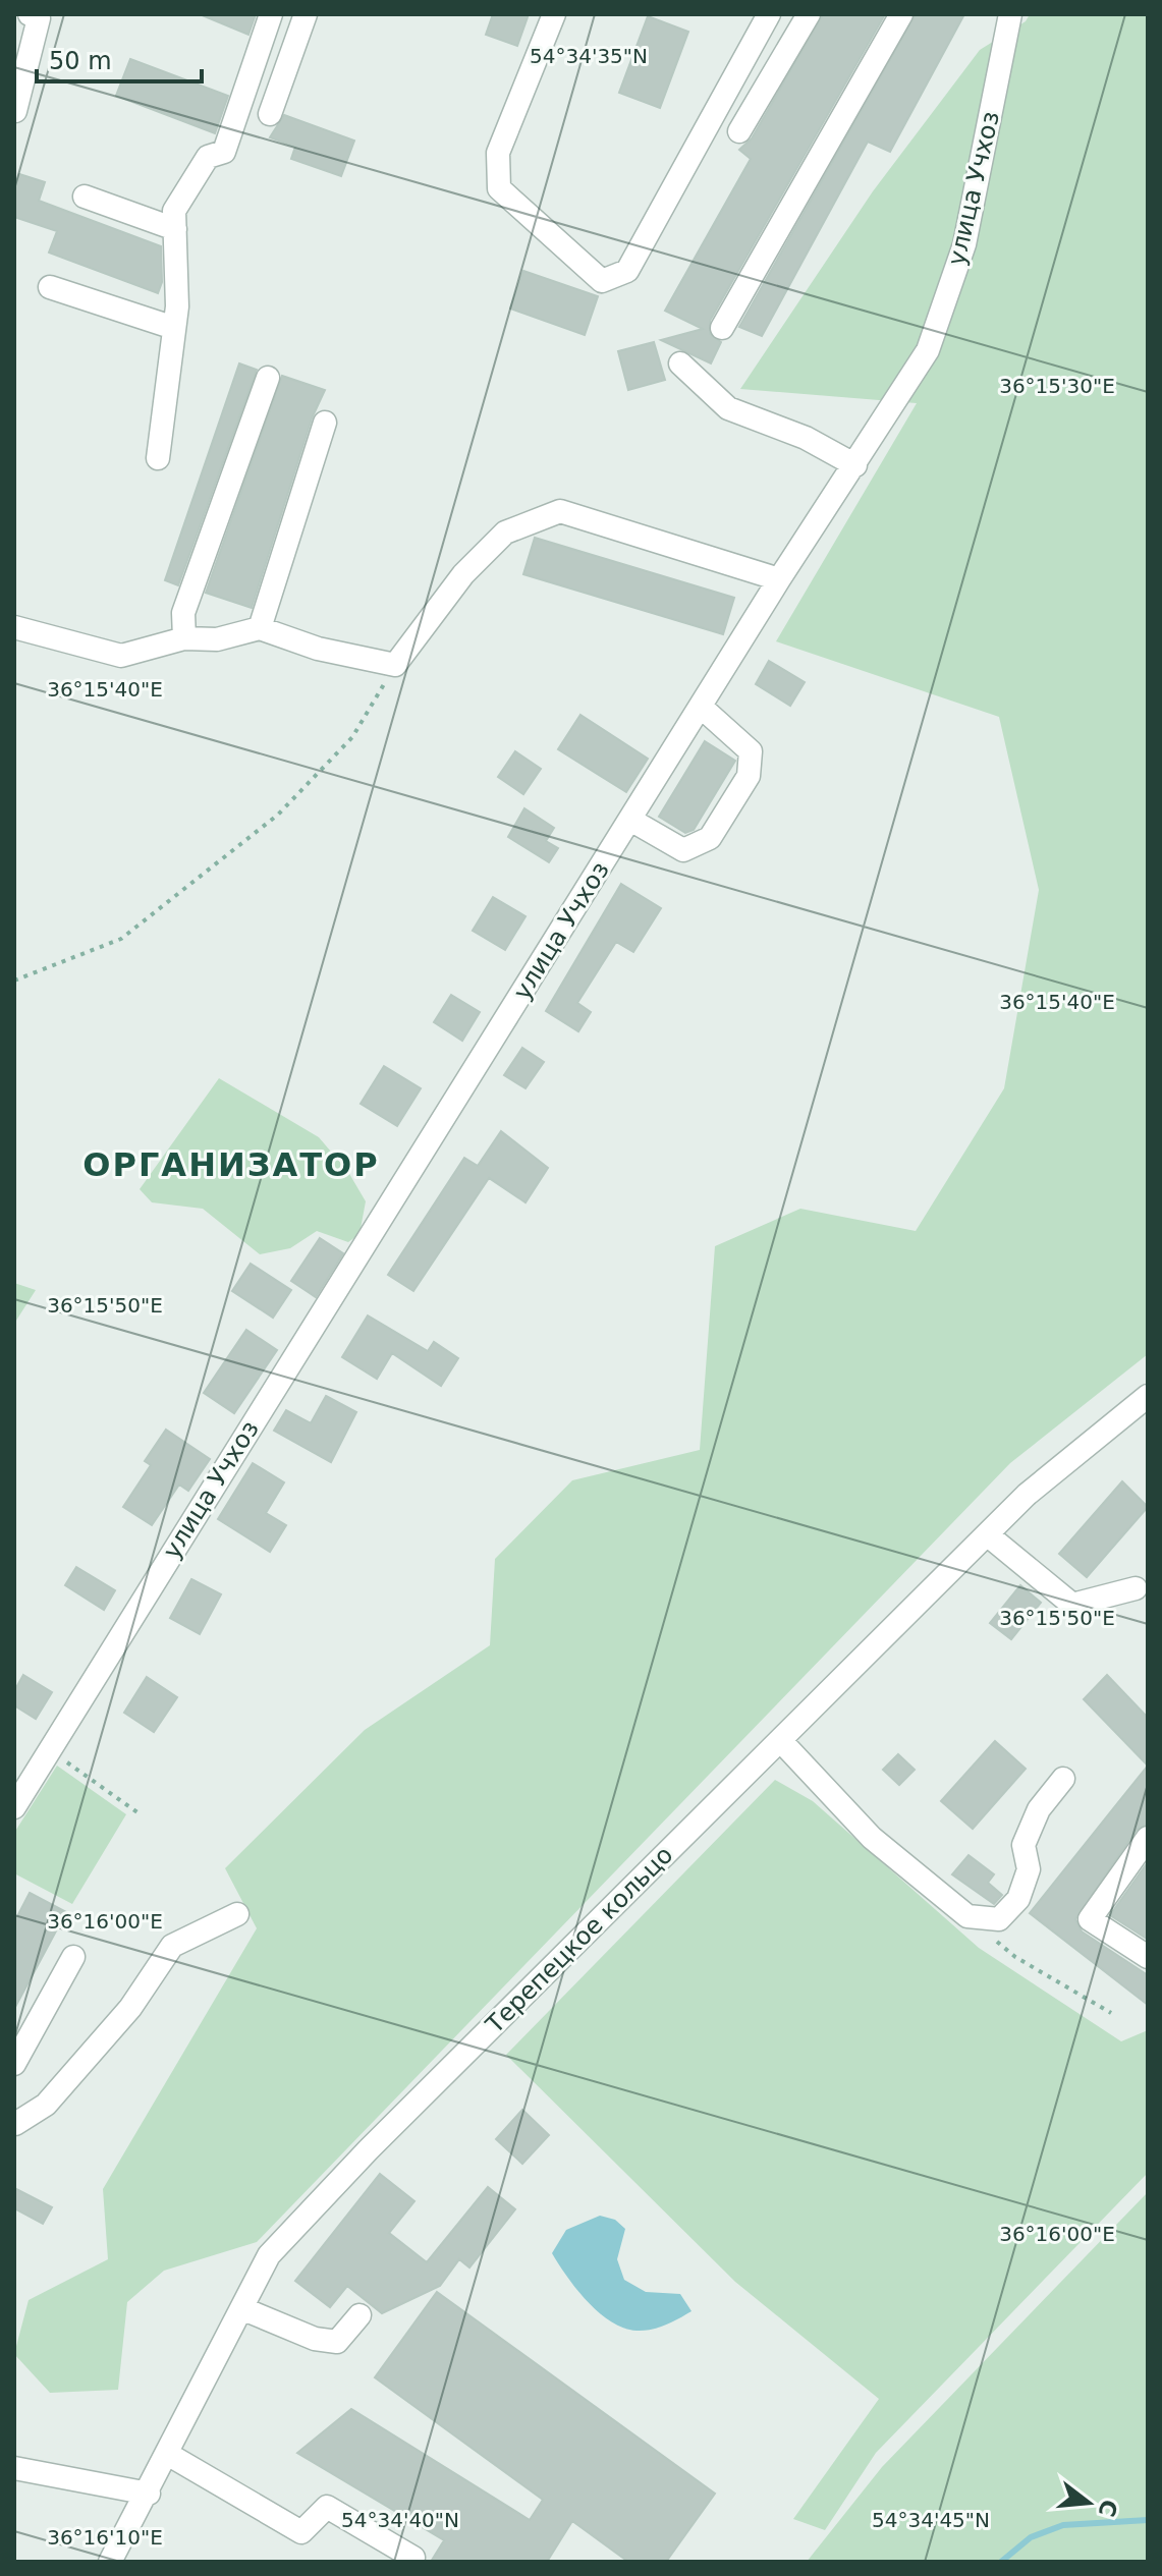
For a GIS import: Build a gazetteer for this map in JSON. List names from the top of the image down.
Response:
{
  "streets": {
    "street": ["улица Учхоз", "Терепецкое кольцо"]
  },
  "districts": ["ОРГАНИЗАТОР"],
  "scale_bar": "50 m",
  "north": "right",
  "coordinates": [
    "54°34'35\"N",
    "36°15'30\"E",
    "36°15'40\"E",
    "36°15'50\"E",
    "36°16'00\"E",
    "54°34'40\"N",
    "54°34'45\"N",
    "36°16'10\"E"
  ]
}
